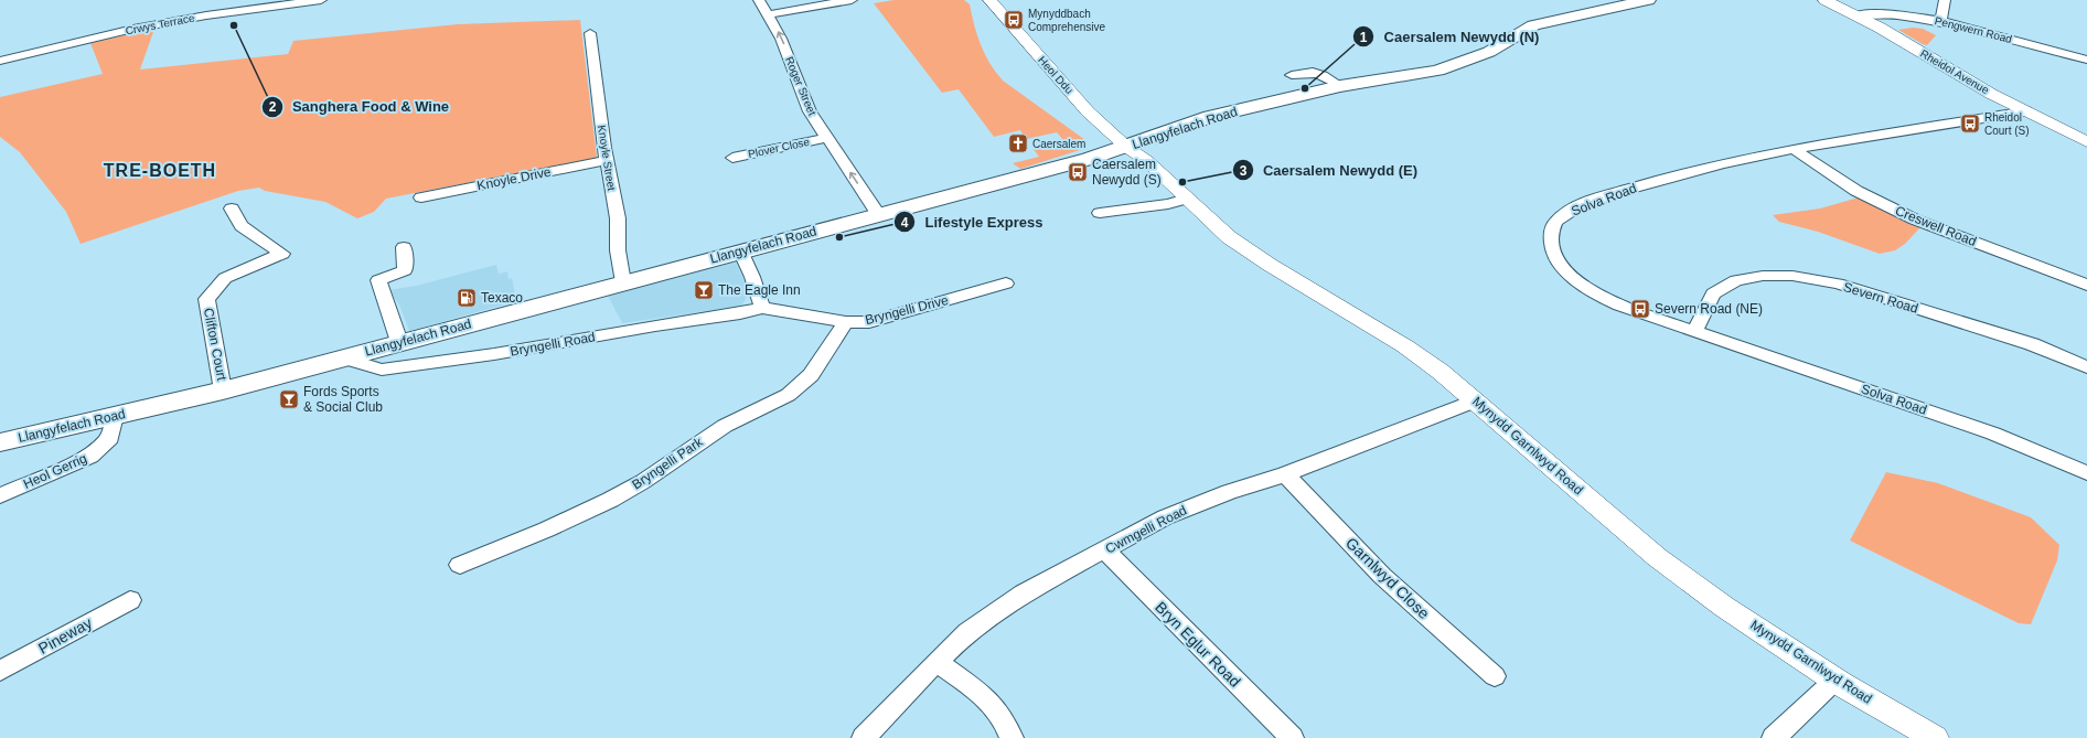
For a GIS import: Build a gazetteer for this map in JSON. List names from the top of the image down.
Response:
{
  "streets": {
    "main road": ["Llangyfelach Road"],
    "street": [
      "Crwys Terrace",
      "Pengwern Road",
      "Rheidol Avenue",
      "Heol Ddu",
      "Roger Street",
      "Plover Close",
      "Knoyle Street",
      "Knoyle Drive",
      "Solva Road",
      "Creswell Road",
      "Severn Road",
      "Bryngelli Drive",
      "Clifton Court",
      "Bryngelli Road",
      "Mynydd Garnlwyd Road",
      "Bryngelli Park",
      "Heol Gerrig",
      "Cwmgelli Road",
      "Garnlwyd Close",
      "Pineway",
      "Bryn Eglur Road"
    ]
  },
  "crossings": [
    ["Pengwern Road", "Rheidol Avenue"],
    ["Rheidol Avenue", "Solva Road"],
    ["Heol Ddu", "Llangyfelach Road"],
    ["Heol Ddu", "Mynydd Garnlwyd Road"],
    ["Roger Street", "Llangyfelach Road"],
    ["Roger Street", "Plover Close"],
    ["Llangyfelach Road", "Knoyle Street"],
    ["Llangyfelach Road", "Clifton Court"],
    ["Llangyfelach Road", "Bryngelli Road"],
    ["Llangyfelach Road", "Mynydd Garnlwyd Road"],
    ["Llangyfelach Road", "Heol Gerrig"],
    ["Knoyle Street", "Knoyle Drive"],
    ["Solva Road", "Creswell Road"],
    ["Solva Road", "Severn Road"],
    ["Bryngelli Drive", "Bryngelli Road"],
    ["Bryngelli Drive", "Bryngelli Park"],
    ["Mynydd Garnlwyd Road", "Cwmgelli Road"],
    ["Cwmgelli Road", "Garnlwyd Close"],
    ["Cwmgelli Road", "Bryn Eglur Road"]
  ],
  "one_way": ["Roger Street"],
  "districts": ["TRE-BOETH"],
  "places": {
    "bus stop": [
      "Mynyddbach Comprehensive",
      "Rheidol Court (S)",
      "Caersalem Newydd (S)",
      "Severn Road (NE)"
    ],
    "other": [
      "Sanghera Food & Wine",
      "Caersalem Newydd (N)",
      "Caersalem Newydd (E)",
      "Lifestyle Express"
    ],
    "church": ["Caersalem"],
    "bar": ["The Eagle Inn", "Fords Sports & Social Club"],
    "fuel station": ["Texaco"]
  }
}
